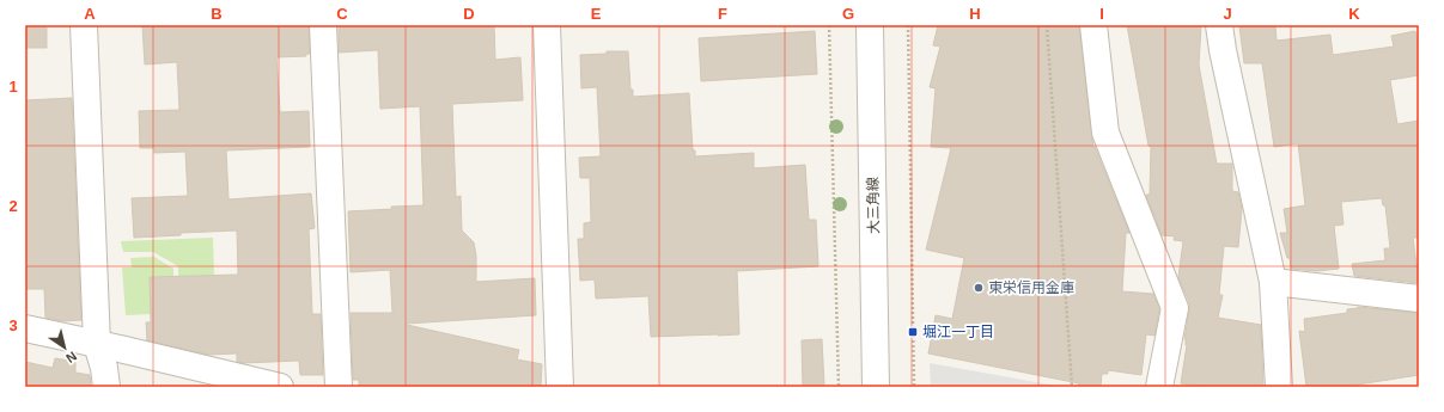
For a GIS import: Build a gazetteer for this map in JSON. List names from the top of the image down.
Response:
{
  "streets": {
    "street": ["大三角線"]
  },
  "places": {
    "other": ["東栄信用金庫"],
    "transit": ["堀江一丁目"]
  },
  "north": "bottom right",
  "grid": {
    "columns": [
      "A",
      "B",
      "C",
      "D",
      "E",
      "F",
      "G",
      "H",
      "I",
      "J",
      "K"
    ],
    "rows": ["1", "2", "3"]
  }
}
